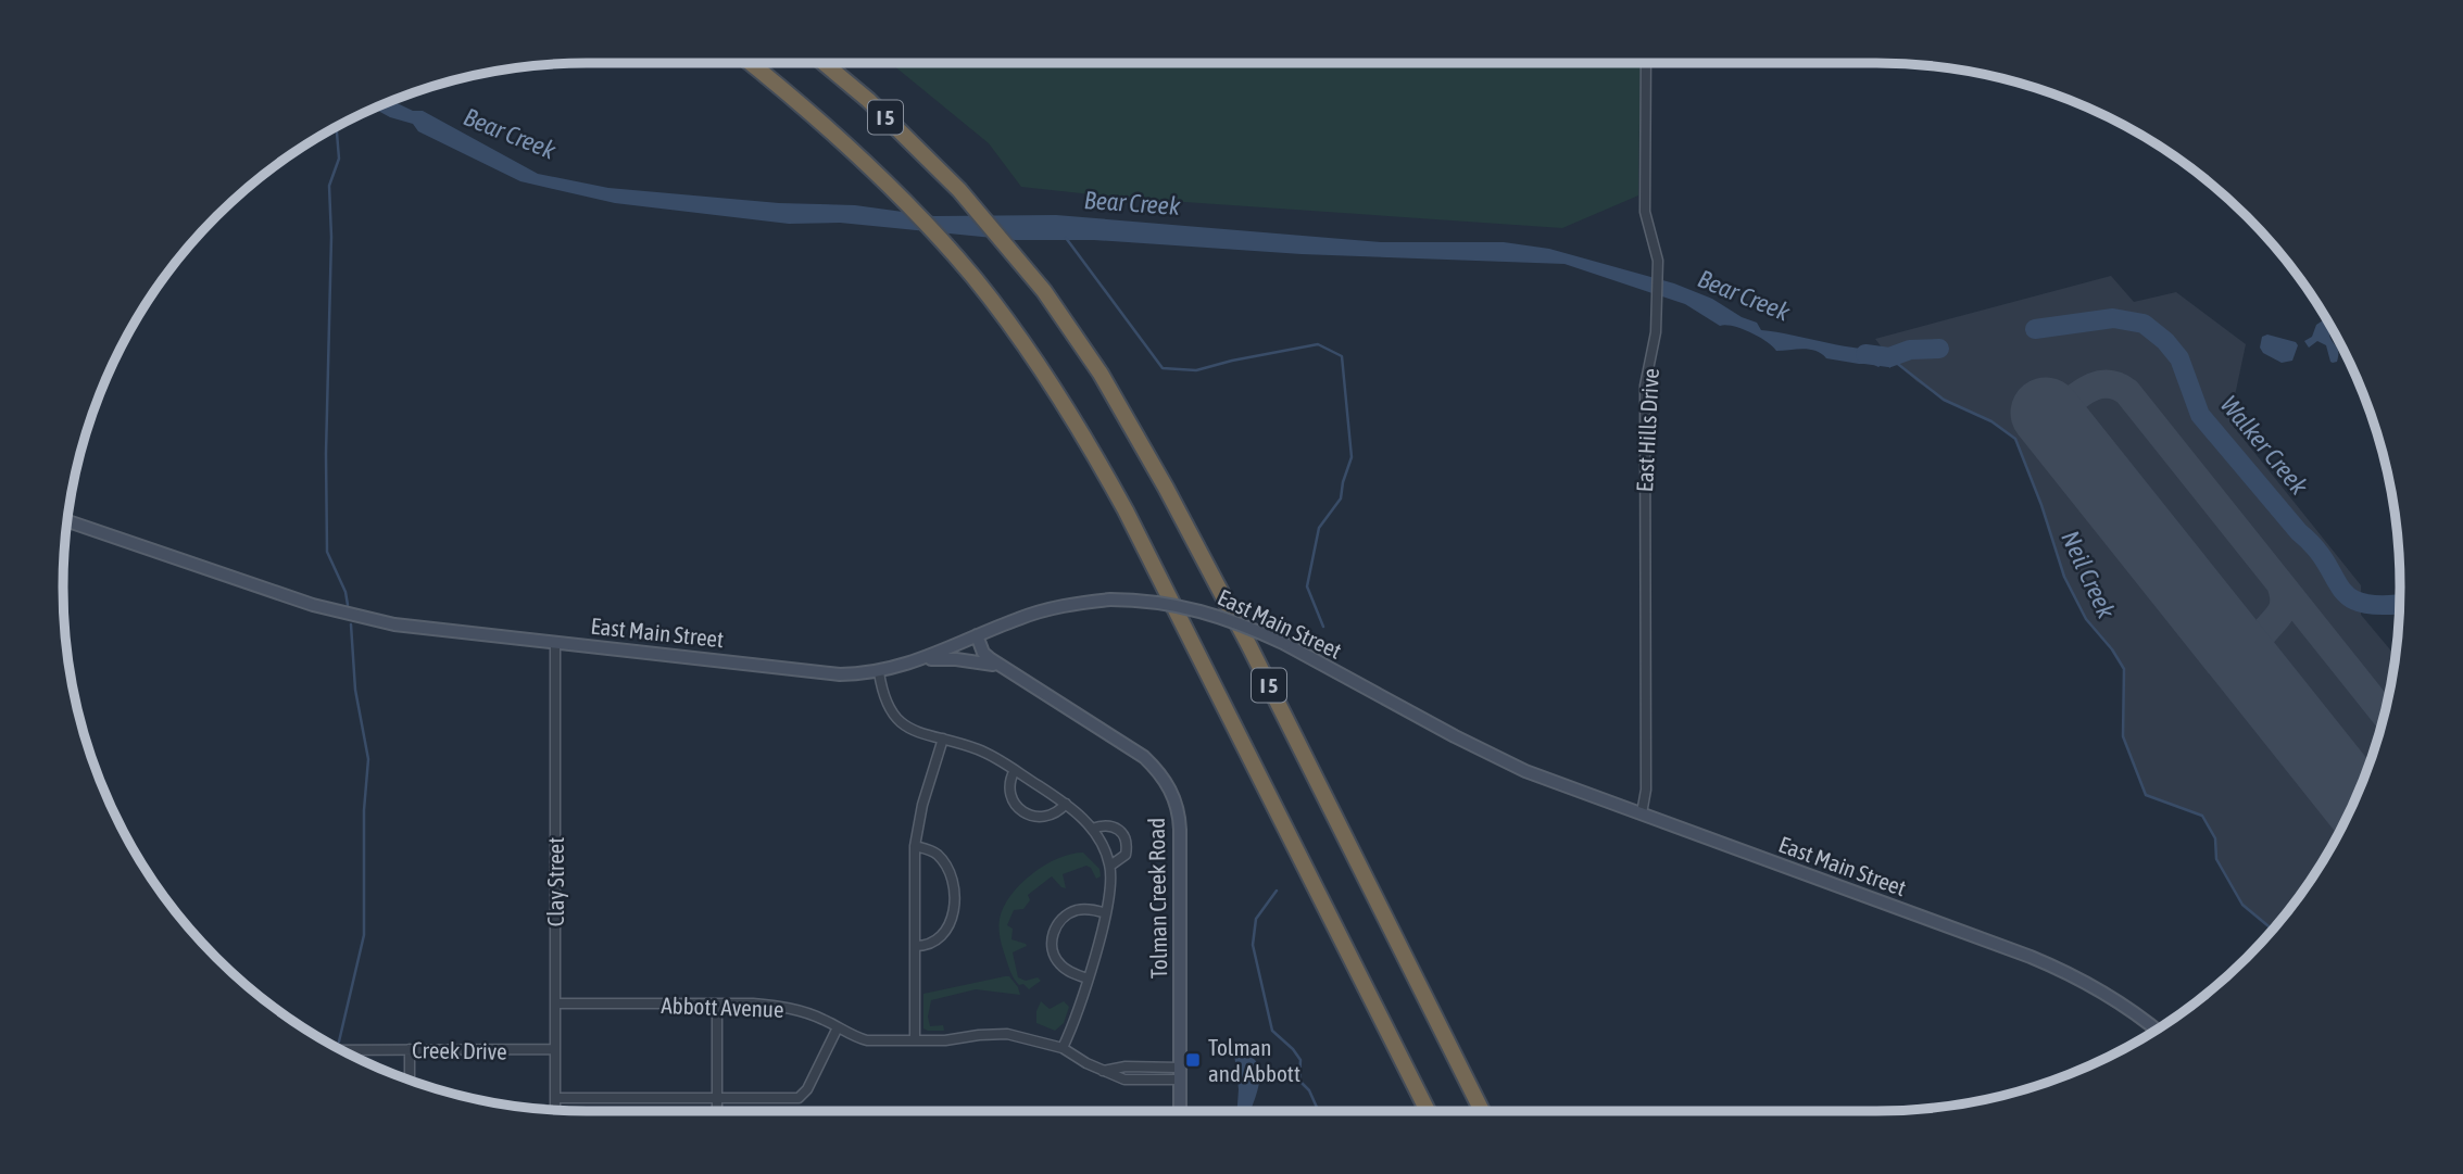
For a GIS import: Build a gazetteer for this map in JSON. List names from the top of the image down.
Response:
{
  "streets": {
    "highway": ["I 5"],
    "street": [
      "East Hills Drive",
      "East Main Street",
      "Clay Street",
      "Tolman Creek Road",
      "Abbott Avenue",
      "Creek Drive"
    ]
  },
  "crossings": [
    ["East Hills Drive", "East Main Street"],
    ["East Main Street", "Clay Street"],
    ["East Main Street", "Tolman Creek Road"],
    ["Clay Street", "Abbott Avenue"],
    ["Clay Street", "Creek Drive"],
    ["Tolman Creek Road", "Abbott Avenue"]
  ],
  "water": ["Bear Creek", "Walker Creek", "Neil Creek"],
  "places": {
    "transit": ["Tolman and Abbott"]
  }
}
